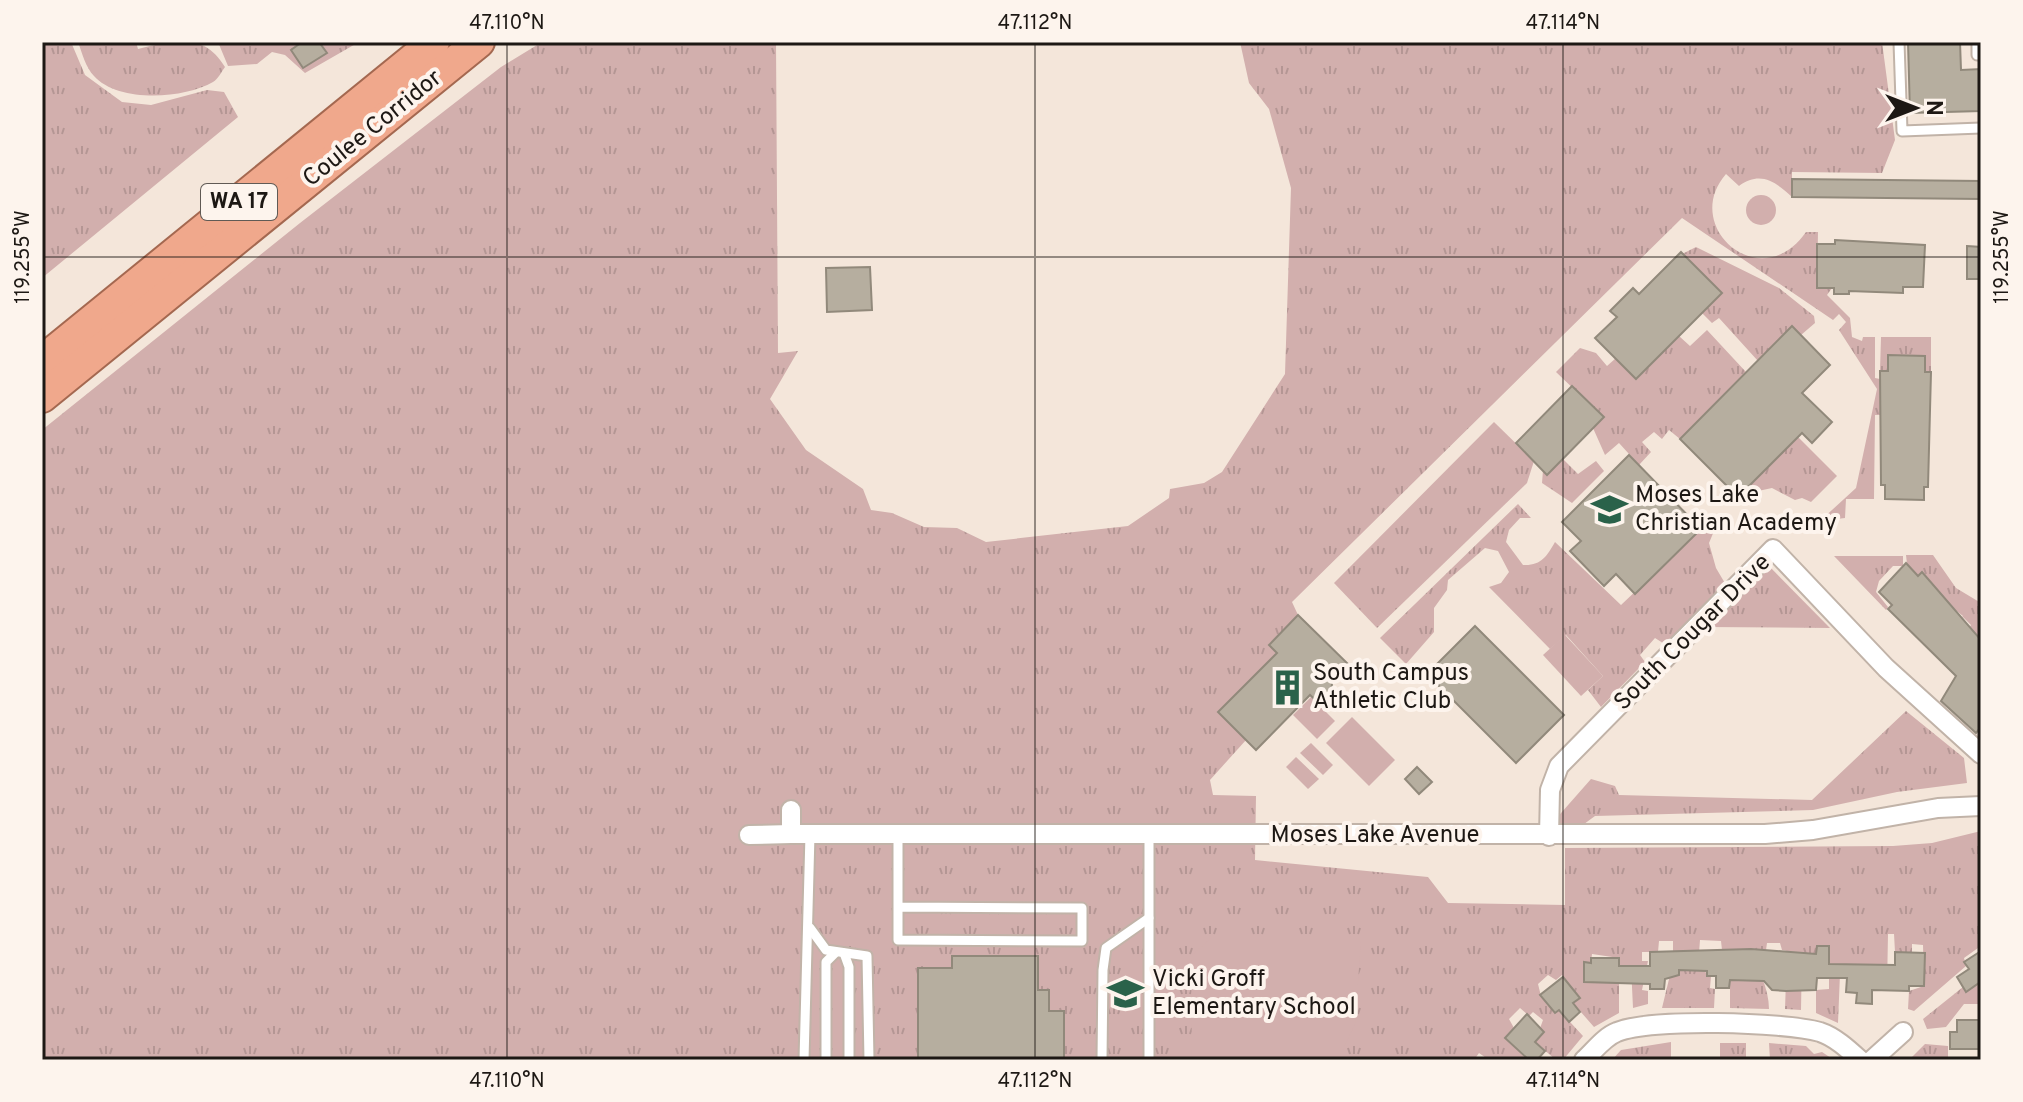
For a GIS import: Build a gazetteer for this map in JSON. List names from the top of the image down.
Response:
{
  "streets": {
    "highway": ["Coulee Corridor", "WA 17"],
    "street": ["South Cougar Drive", "Moses Lake Avenue"]
  },
  "crossings": [
    ["Coulee Corridor", "WA 17"],
    ["South Cougar Drive", "Moses Lake Avenue"]
  ],
  "places": {
    "school or university": ["Moses Lake Christian Academy", "Vicki Groff Elementary School"],
    "building": ["South Campus Athletic Club"]
  },
  "north": "right",
  "coordinates": [
    "47.110°N",
    "47.112°N",
    "47.114°N",
    "119.255°W"
  ]
}
